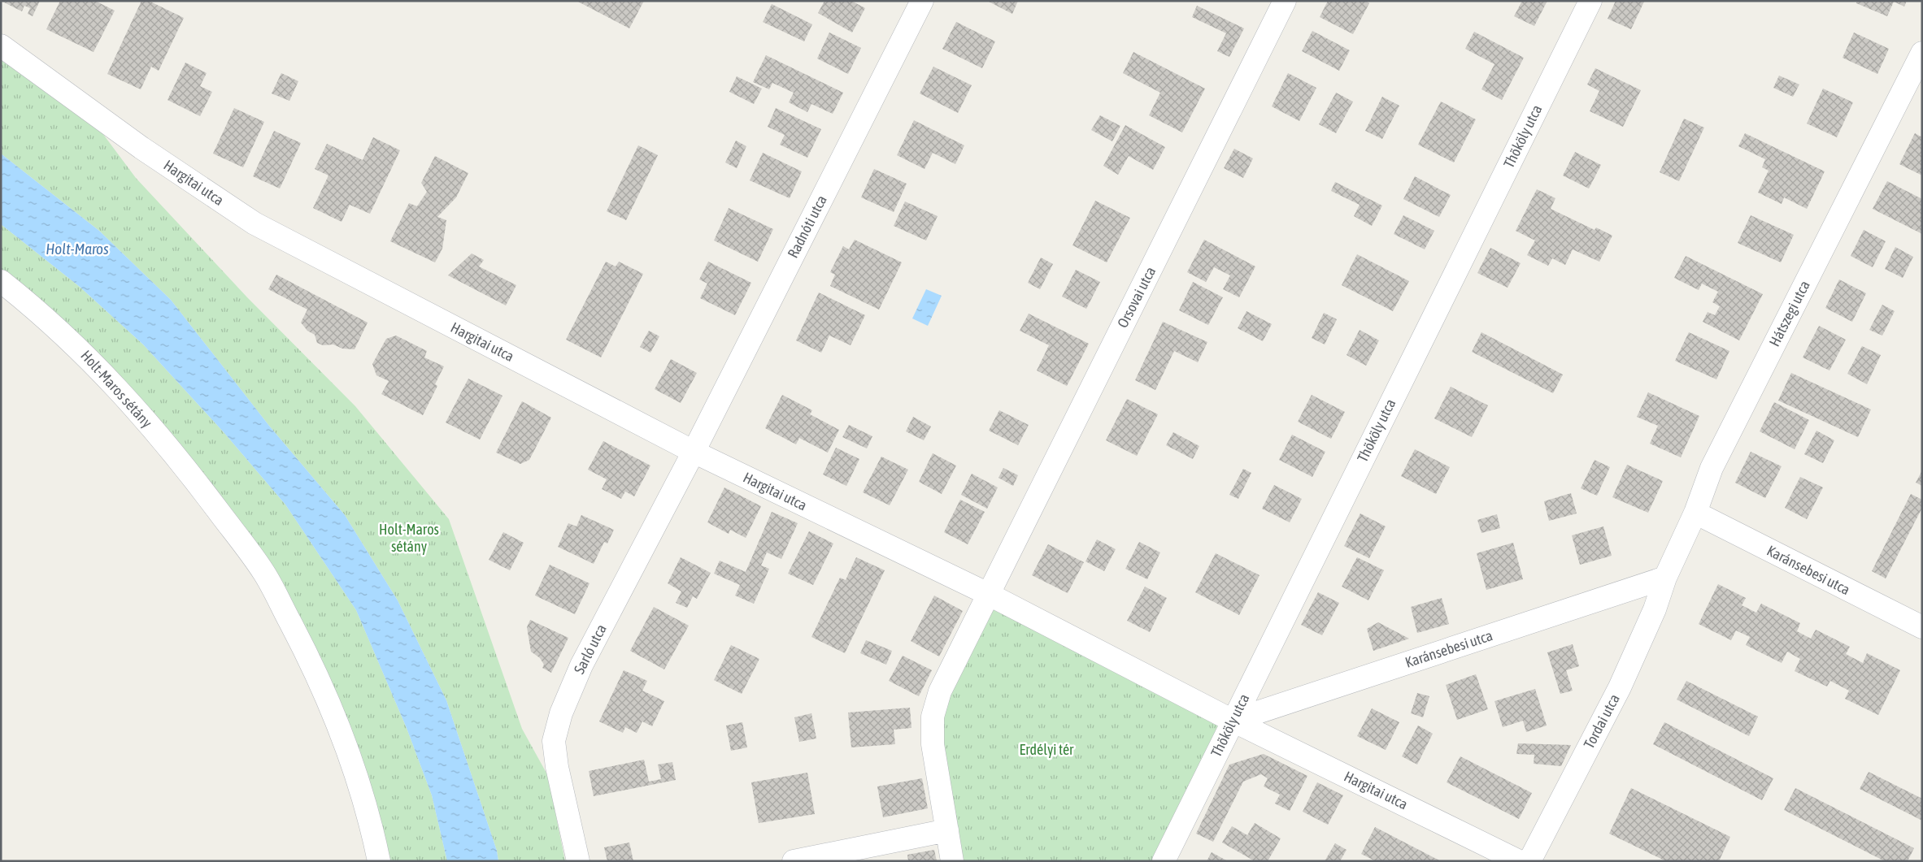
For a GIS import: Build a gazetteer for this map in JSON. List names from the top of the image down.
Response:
{
  "streets": {
    "street": [
      "Thököly utca",
      "Hargitai utca",
      "Radnóti utca",
      "Orsovai utca",
      "Hátszegi utca",
      "Holt-Maros sétány",
      "Karánsebesi utca",
      "Sarló utca",
      "Tordai utca"
    ]
  },
  "crossings": [
    ["Thököly utca", "Hargitai utca"],
    ["Thököly utca", "Karánsebesi utca"],
    ["Hargitai utca", "Radnóti utca"],
    ["Hargitai utca", "Orsovai utca"],
    ["Hargitai utca", "Karánsebesi utca"],
    ["Hargitai utca", "Sarló utca"],
    ["Radnóti utca", "Sarló utca"],
    ["Hátszegi utca", "Karánsebesi utca"],
    ["Hátszegi utca", "Tordai utca"],
    ["Karánsebesi utca", "Tordai utca"]
  ],
  "water": ["Holt-Maros"],
  "parks": ["Holt-Maros sétány", "Erdélyi tér"]
}
